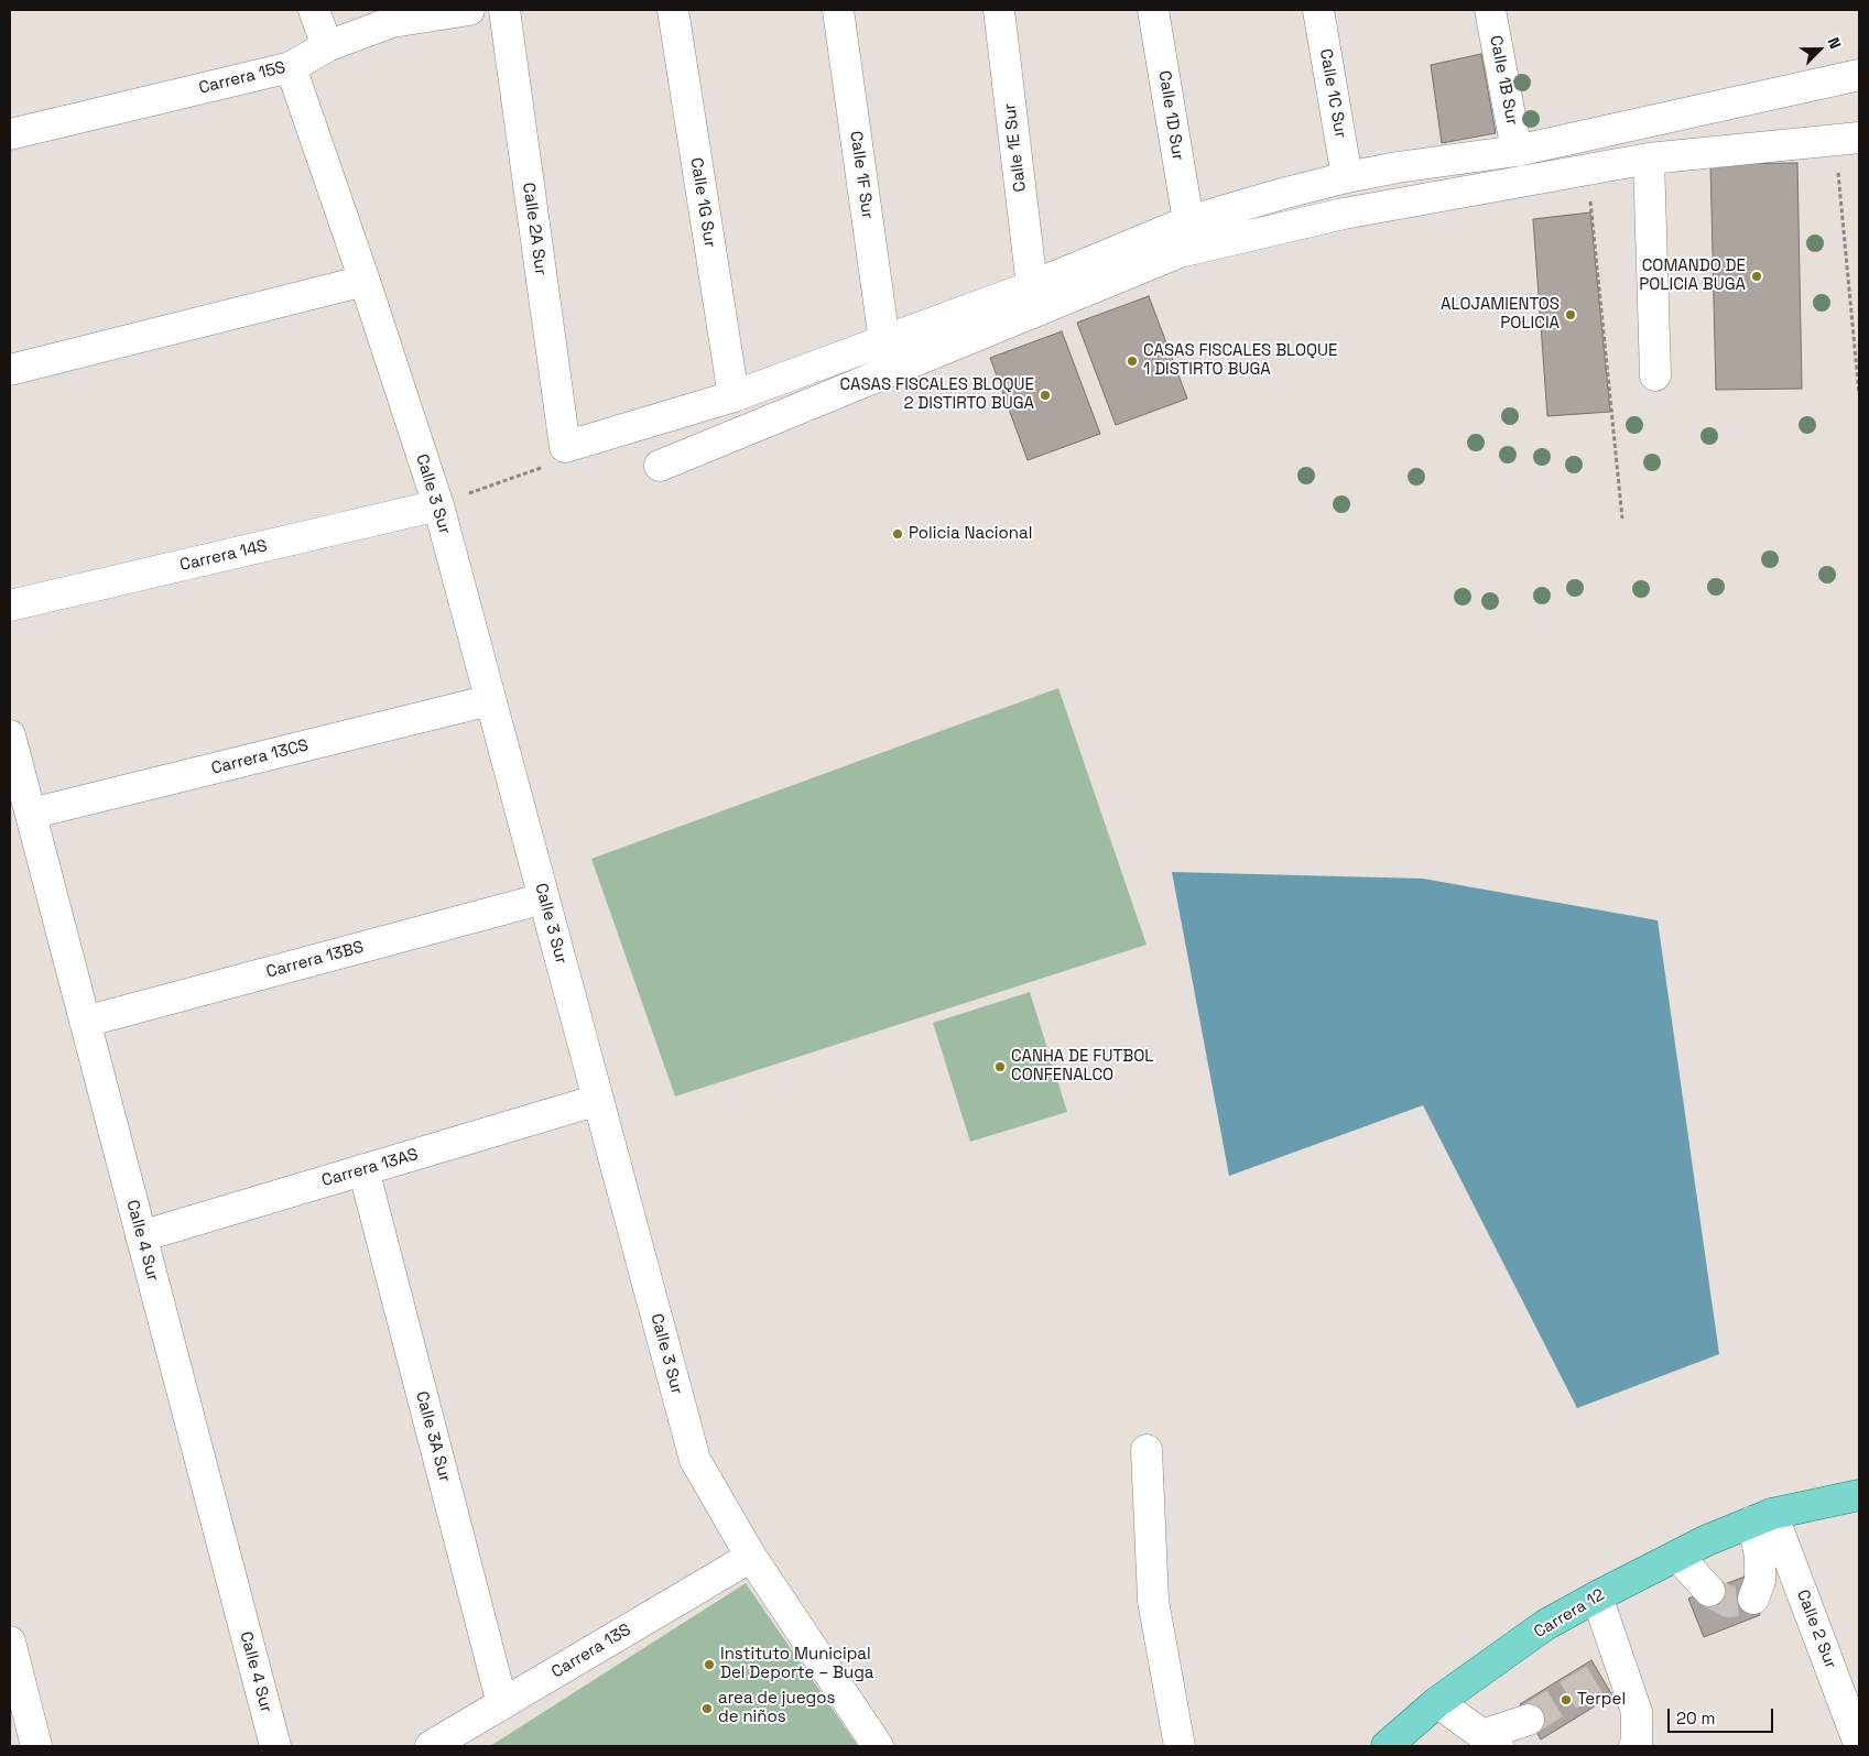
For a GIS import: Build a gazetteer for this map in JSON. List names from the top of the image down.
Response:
{
  "streets": {
    "main road": ["Carrera 12"],
    "street": [
      "Carrera 15S",
      "Calle 1B Sur",
      "Calle 1C Sur",
      "Calle 1D Sur",
      "Calle 1E Sur",
      "Calle 1F Sur",
      "Calle 1G Sur",
      "Calle 2A Sur",
      "Calle 3 Sur",
      "Carrera 14S",
      "Carrera 13CS",
      "Carrera 13BS",
      "Carrera 13AS",
      "Calle 4 Sur",
      "Calle 3A Sur",
      "Calle 2 Sur",
      "Carrera 13S"
    ]
  },
  "crossings": [
    ["Carrera 15S", "Calle 3 Sur"],
    ["Calle 3 Sur", "Carrera 14S"],
    ["Calle 3 Sur", "Carrera 13CS"],
    ["Calle 3 Sur", "Carrera 13BS"],
    ["Calle 3 Sur", "Carrera 13AS"],
    ["Calle 3 Sur", "Carrera 13S"],
    ["Carrera 13CS", "Calle 4 Sur"],
    ["Carrera 13BS", "Calle 4 Sur"],
    ["Carrera 13AS", "Calle 4 Sur"],
    ["Carrera 13AS", "Calle 3A Sur"],
    ["Calle 3A Sur", "Carrera 13S"],
    ["Carrera 12", "Calle 2 Sur"]
  ],
  "places": [
    "COMANDO DE POLICIA BUGA",
    "ALOJAMIENTOS POLICIA",
    "CASAS FISCALES BLOQUE 1 DISTIRTO BUGA",
    "CASAS FISCALES BLOQUE 2 DISTIRTO BUGA",
    "Policia Nacional",
    "CANHA DE FUTBOL CONFENALCO",
    "Instituto Municipal Del Deporte – Buga",
    "Terpel",
    "area de juegos de niños"
  ],
  "scale_bar": "20 m",
  "north": "top right"
}
